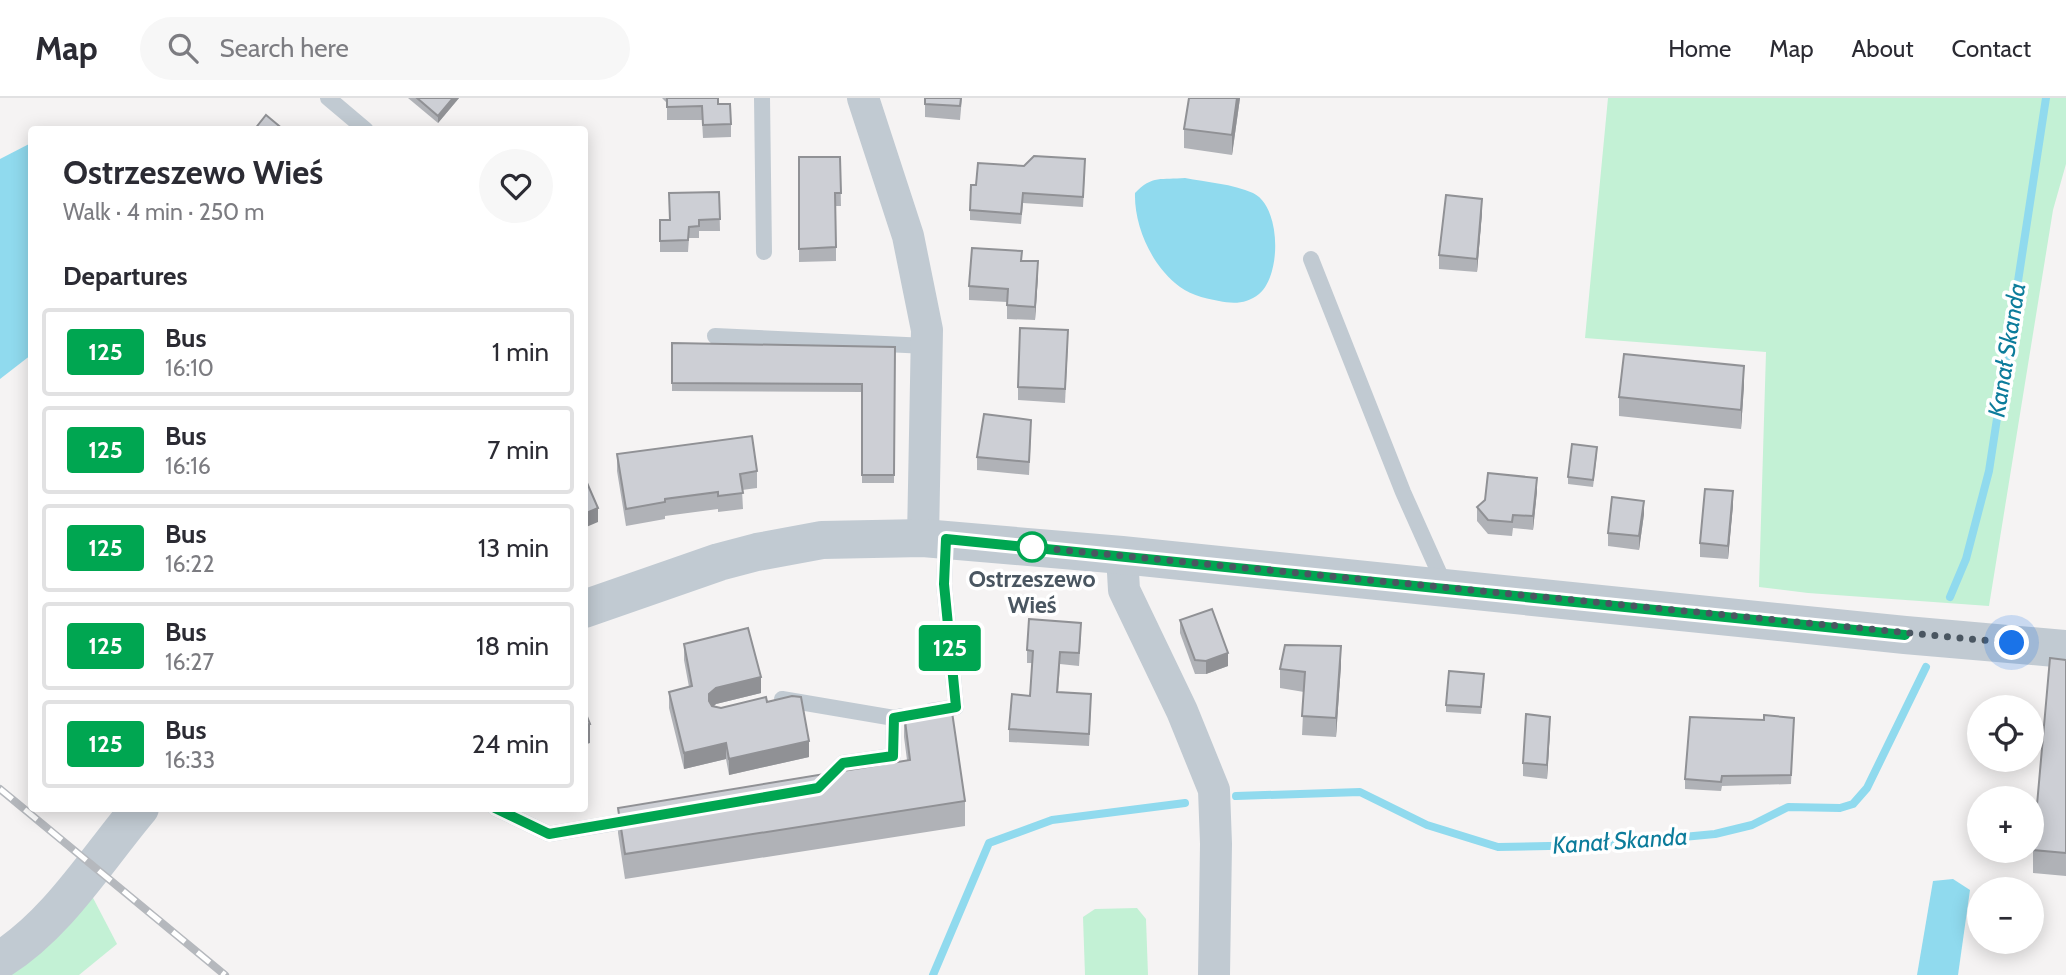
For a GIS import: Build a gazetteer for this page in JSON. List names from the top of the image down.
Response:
{
  "water": ["Kanał Skanda"],
  "places": ["Ostrzeszewo Wieś"],
  "lines": ["bus line 125"],
  "page": {
    "header": "Map",
    "search": "Search here",
    "nav": [
      "Home",
      "Map",
      "About",
      "Contact"
    ],
    "on_map": "125",
    "heading": [
      ["Ostrzeszewo Wieś", "Walk · 4 min · 250 m"],
      "Departures"
    ],
    "list": [
      {
        "mark": "125",
        "name": "Bus",
        "note": "16:10",
        "value": "1 min"
      },
      {
        "mark": "125",
        "name": "Bus",
        "note": "16:16",
        "value": "7 min"
      },
      {
        "mark": "125",
        "name": "Bus",
        "note": "16:22",
        "value": "13 min"
      },
      {
        "mark": "125",
        "name": "Bus",
        "note": "16:27",
        "value": "18 min"
      },
      {
        "mark": "125",
        "name": "Bus",
        "note": "16:33",
        "value": "24 min"
      }
    ],
    "map_buttons": ["+", "−"]
  }
}
